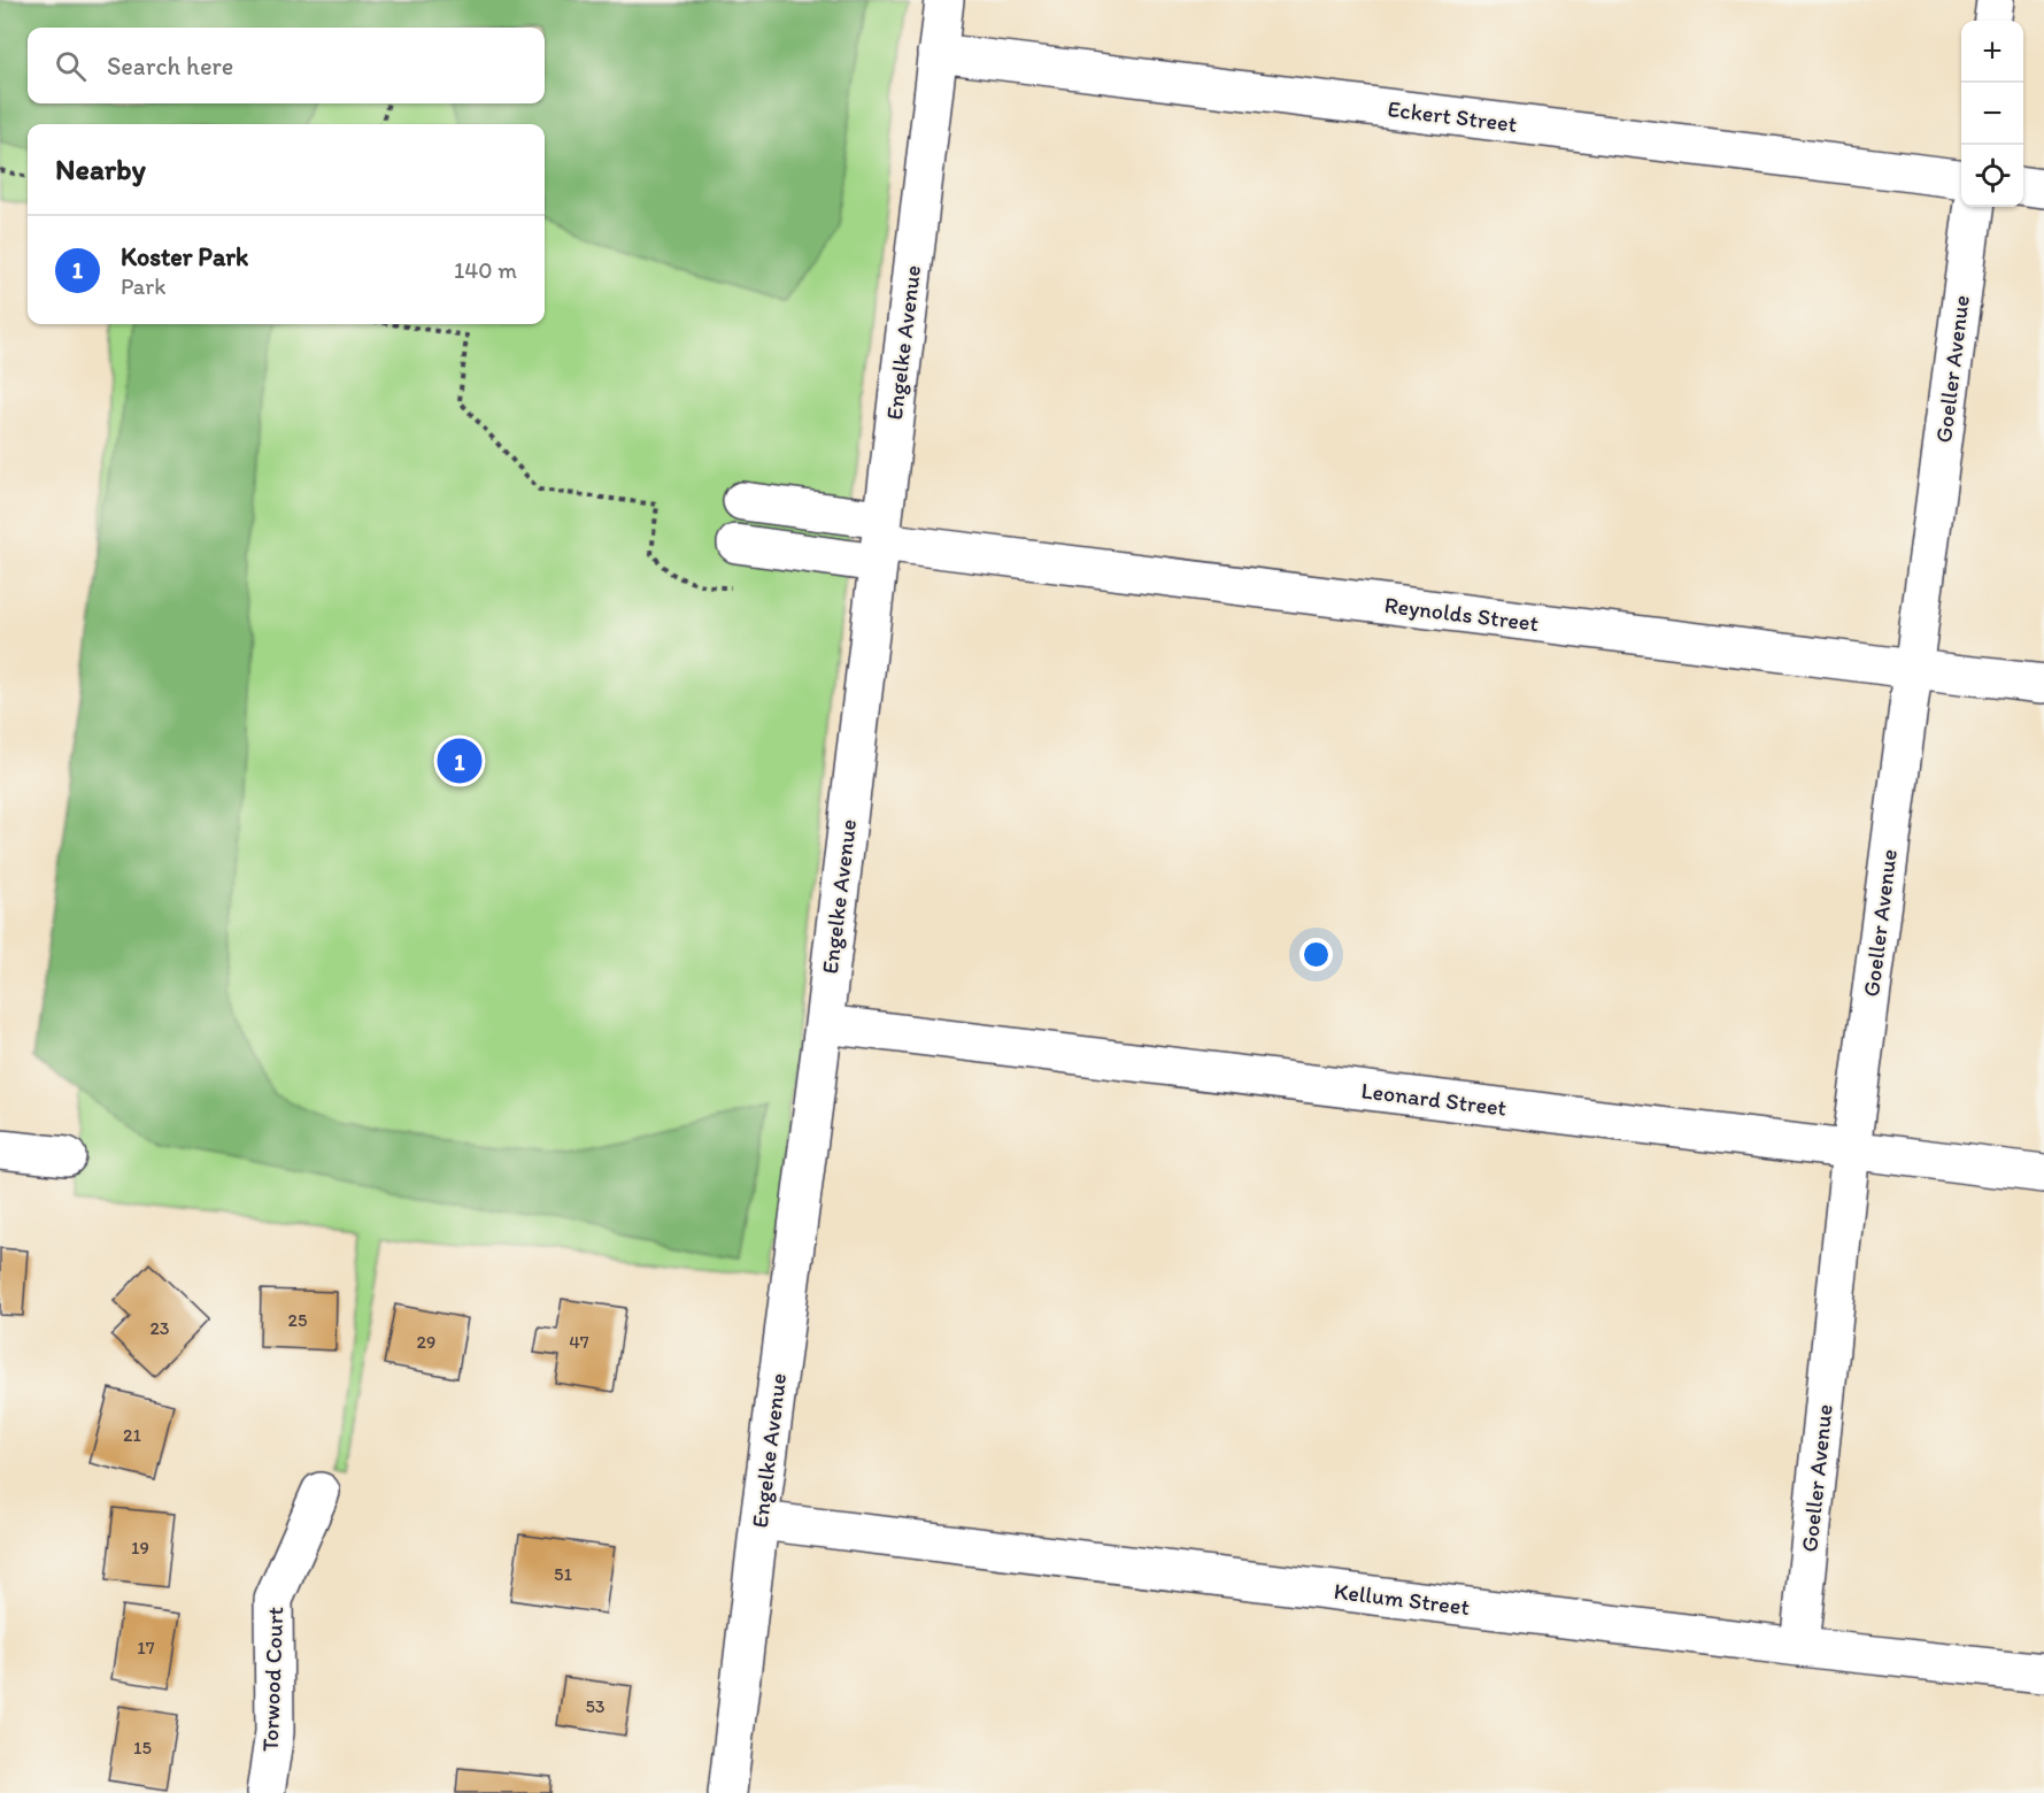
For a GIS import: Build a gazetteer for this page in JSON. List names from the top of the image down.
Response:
{
  "streets": {
    "street": [
      "Eckert Street",
      "Engelke Avenue",
      "Goeller Avenue",
      "Reynolds Street",
      "Leonard Street",
      "Kellum Street",
      "Torwood Court"
    ]
  },
  "crossings": [
    ["Eckert Street", "Engelke Avenue"],
    ["Engelke Avenue", "Reynolds Street"],
    ["Engelke Avenue", "Leonard Street"],
    ["Engelke Avenue", "Kellum Street"],
    ["Goeller Avenue", "Reynolds Street"],
    ["Goeller Avenue", "Leonard Street"],
    ["Goeller Avenue", "Kellum Street"]
  ],
  "house_numbers": [
    "25",
    "23",
    "29",
    "47",
    "21",
    "19",
    "51",
    "17",
    "53",
    "15"
  ],
  "page": {
    "map_buttons": ["+", "−"],
    "search": "Search here",
    "heading": "Nearby",
    "list": [
      {
        "mark": "1",
        "name": "Koster Park",
        "note": "Park",
        "value": "140 m"
      }
    ],
    "pins": "1"
  }
}
